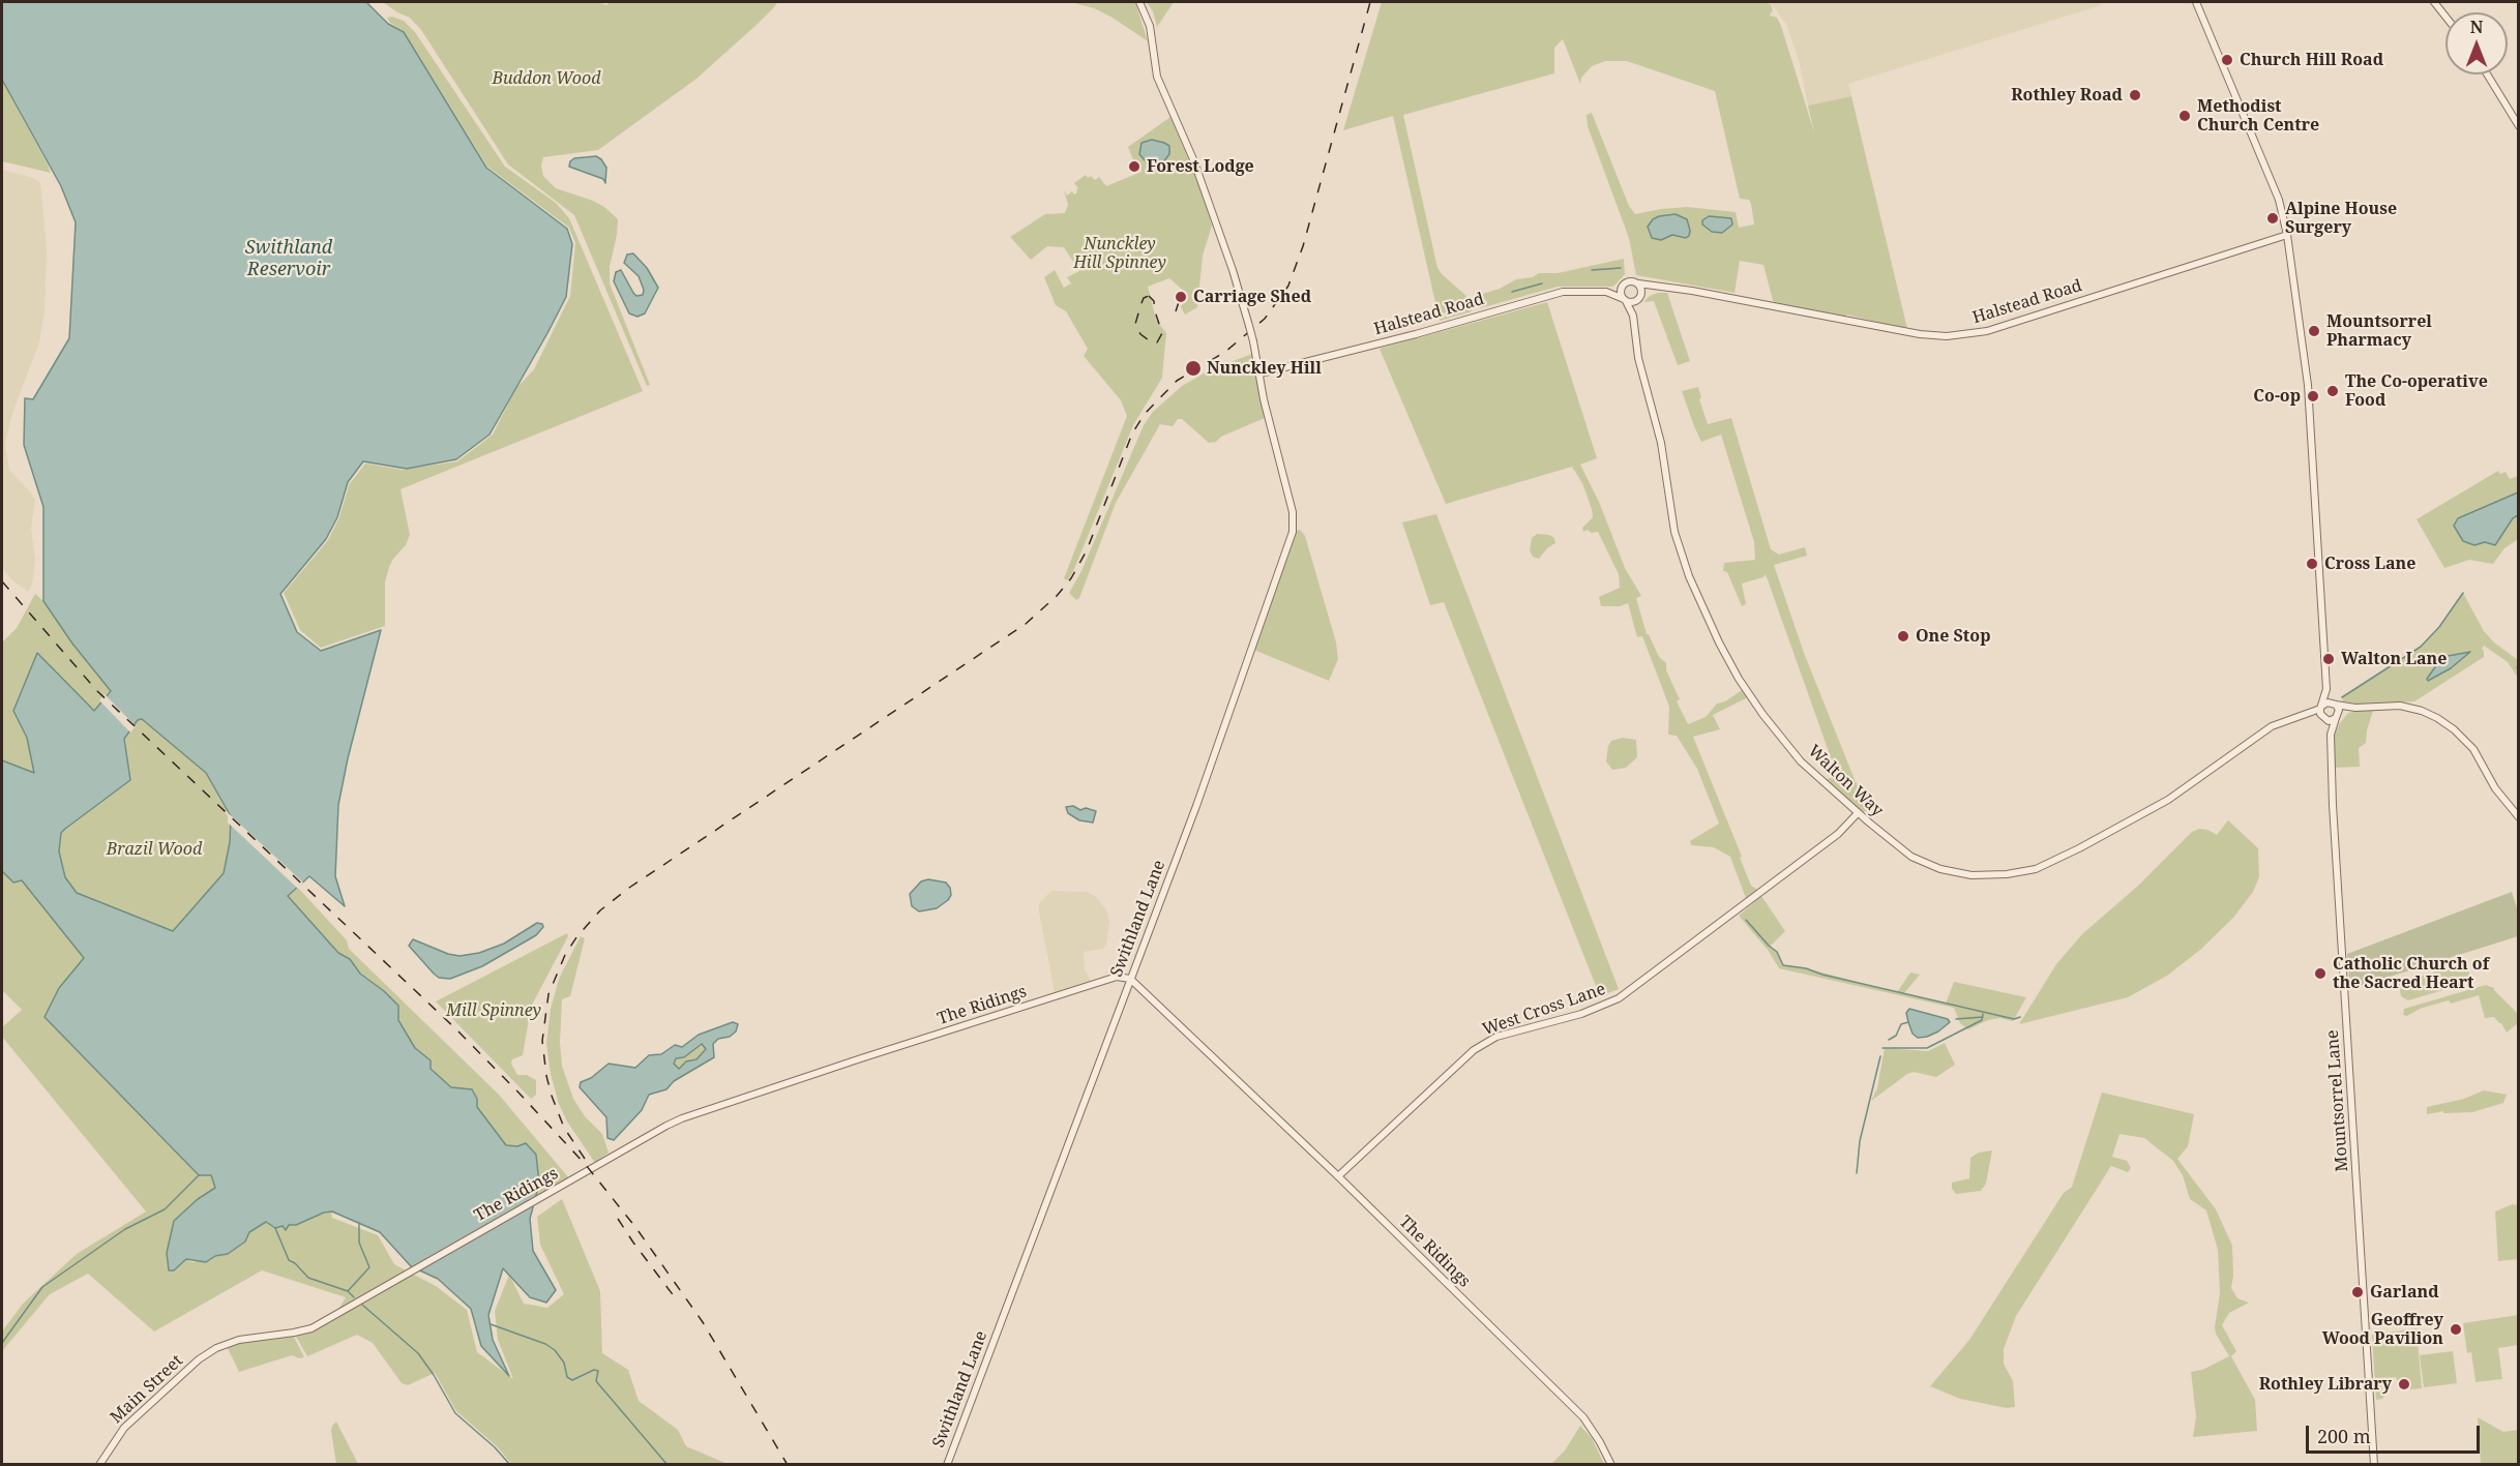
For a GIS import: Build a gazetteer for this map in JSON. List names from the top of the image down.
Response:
{
  "streets": {
    "street": [
      "Halstead Road",
      "Walton Way",
      "Swithland Lane",
      "The Ridings",
      "West Cross Lane",
      "Mountsorrel Lane",
      "Main Street"
    ]
  },
  "crossings": [
    ["Halstead Road", "Walton Way"],
    ["Halstead Road", "Swithland Lane"],
    ["Walton Way", "West Cross Lane"],
    ["Walton Way", "Mountsorrel Lane"],
    ["Swithland Lane", "The Ridings"],
    ["The Ridings", "West Cross Lane"],
    ["The Ridings", "Main Street"]
  ],
  "water": ["Swithland Reservoir"],
  "parks": [
    "Buddon Wood",
    "Nunckley Hill Spinney",
    "Brazil Wood",
    "Mill Spinney"
  ],
  "places": [
    "Church Hill Road",
    "Rothley Road",
    "Methodist Church Centre",
    "Forest Lodge",
    "Alpine House Surgery",
    "Carriage Shed",
    "Mountsorrel Pharmacy",
    "Nunckley Hill",
    "The Co-operative Food",
    "Co-op",
    "Cross Lane",
    "One Stop",
    "Walton Lane",
    "Catholic Church of the Sacred Heart",
    "Garland",
    "Geoffrey Wood Pavilion",
    "Rothley Library"
  ],
  "scale_bar": "200 m",
  "north": "top"
}
